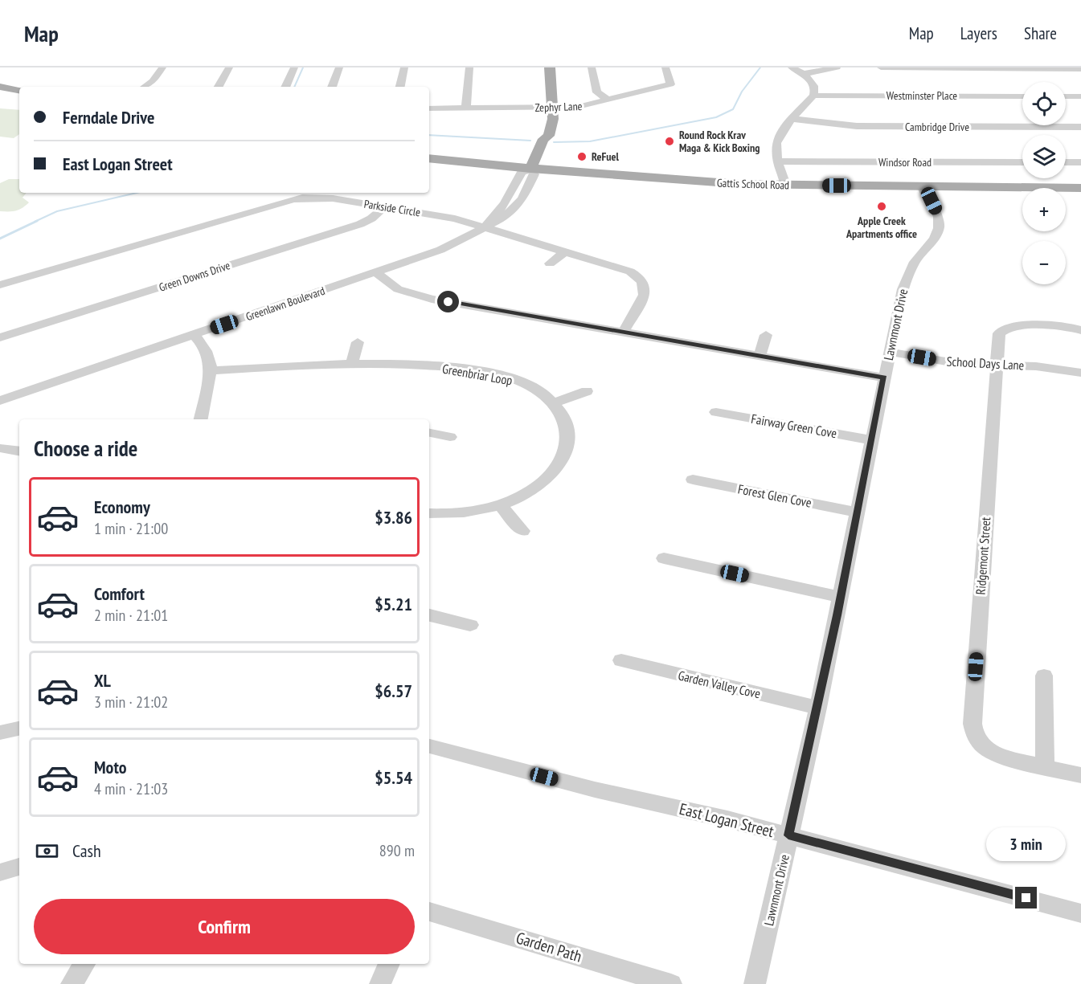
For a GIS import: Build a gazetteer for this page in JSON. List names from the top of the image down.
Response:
{
  "streets": {
    "main road": ["Gattis School Road", "Greenlawn Boulevard"],
    "street": [
      "Westminster Place",
      "Zephyr Lane",
      "Cambridge Drive",
      "Windsor Road",
      "Parkside Circle",
      "Green Downs Drive",
      "Lawnmont Drive",
      "School Days Lane",
      "Greenbriar Loop",
      "Fairway Green Cove",
      "Forest Glen Cove",
      "Ridgemont Street",
      "Garden Valley Cove",
      "East Logan Street",
      "Garden Path"
    ]
  },
  "crossings": [
    ["Zephyr Lane", "Greenlawn Boulevard"],
    ["Gattis School Road", "Greenlawn Boulevard"],
    ["Gattis School Road", "Lawnmont Drive"],
    ["Parkside Circle", "Green Downs Drive"],
    ["Parkside Circle", "Greenlawn Boulevard"],
    ["Lawnmont Drive", "School Days Lane"],
    ["Lawnmont Drive", "Fairway Green Cove"],
    ["Lawnmont Drive", "Forest Glen Cove"],
    ["Lawnmont Drive", "Garden Valley Cove"],
    ["Lawnmont Drive", "East Logan Street"],
    ["School Days Lane", "Ridgemont Street"]
  ],
  "places": ["Round Rock Krav Maga & Kick Boxing", "ReFuel", "Apple Creek Apartments office"],
  "page": {
    "header": "Map",
    "nav": ["Map", "Layers", "Share"],
    "map_buttons": ["+", "−"],
    "banner": ["Ferndale Drive", "East Logan Street"],
    "heading": "Choose a ride",
    "list": [
      {
        "name": "Economy",
        "note": "1 min · 21:00",
        "value": "$3.86"
      },
      {
        "name": "Comfort",
        "note": "2 min · 21:01",
        "value": "$5.21"
      },
      {
        "name": "XL",
        "note": "3 min · 21:02",
        "value": "$6.57"
      },
      {
        "name": "Moto",
        "note": "4 min · 21:03",
        "value": "$5.54"
      }
    ],
    "pay": ["Cash", "890 m"],
    "bubble": "3 min",
    "buttons": "Confirm"
  }
}
